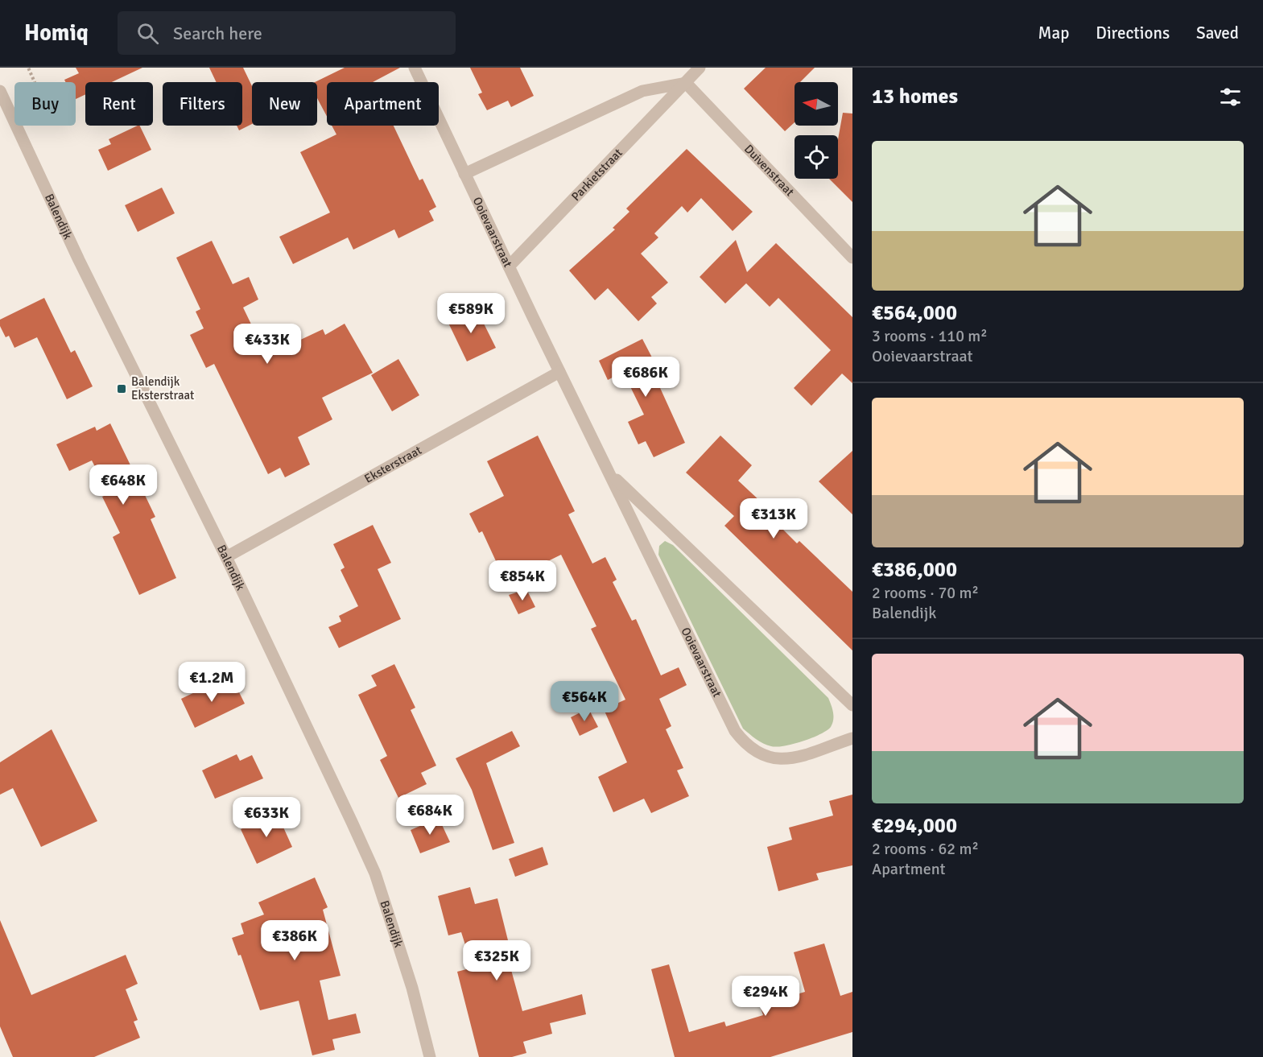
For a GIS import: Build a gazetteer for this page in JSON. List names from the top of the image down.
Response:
{
  "streets": {
    "street": [
      "Duivenstraat",
      "Parkietstraat",
      "Balendijk",
      "Ooievaarstraat",
      "Eksterstraat"
    ]
  },
  "crossings": [
    ["Duivenstraat", "Parkietstraat"],
    ["Parkietstraat", "Ooievaarstraat"],
    ["Balendijk", "Eksterstraat"],
    ["Ooievaarstraat", "Eksterstraat"]
  ],
  "places": {
    "transit": ["Balendijk Eksterstraat"]
  },
  "north": "left",
  "page": {
    "header": "Homiq",
    "search": "Search here",
    "nav": ["Map", "Directions", "Saved"],
    "heading": "13 homes",
    "chip": [
      "Buy",
      "Rent",
      "Filters",
      "New",
      "Apartment"
    ],
    "list": [
      {
        "name": "€564,000",
        "note": "3 rooms · 110 m² · Ooievaarstraat"
      },
      {
        "name": "€386,000",
        "note": "2 rooms · 70 m² · Balendijk"
      },
      {
        "name": "€294,000",
        "note": "2 rooms · 62 m² · Apartment"
      }
    ],
    "price": [
      "€589K",
      "€433K",
      "€686K",
      "€648K",
      "€313K",
      "€854K",
      "€1.2M",
      "€564K",
      "€684K",
      "€633K",
      "€386K",
      "€325K",
      "€294K"
    ]
  }
}
